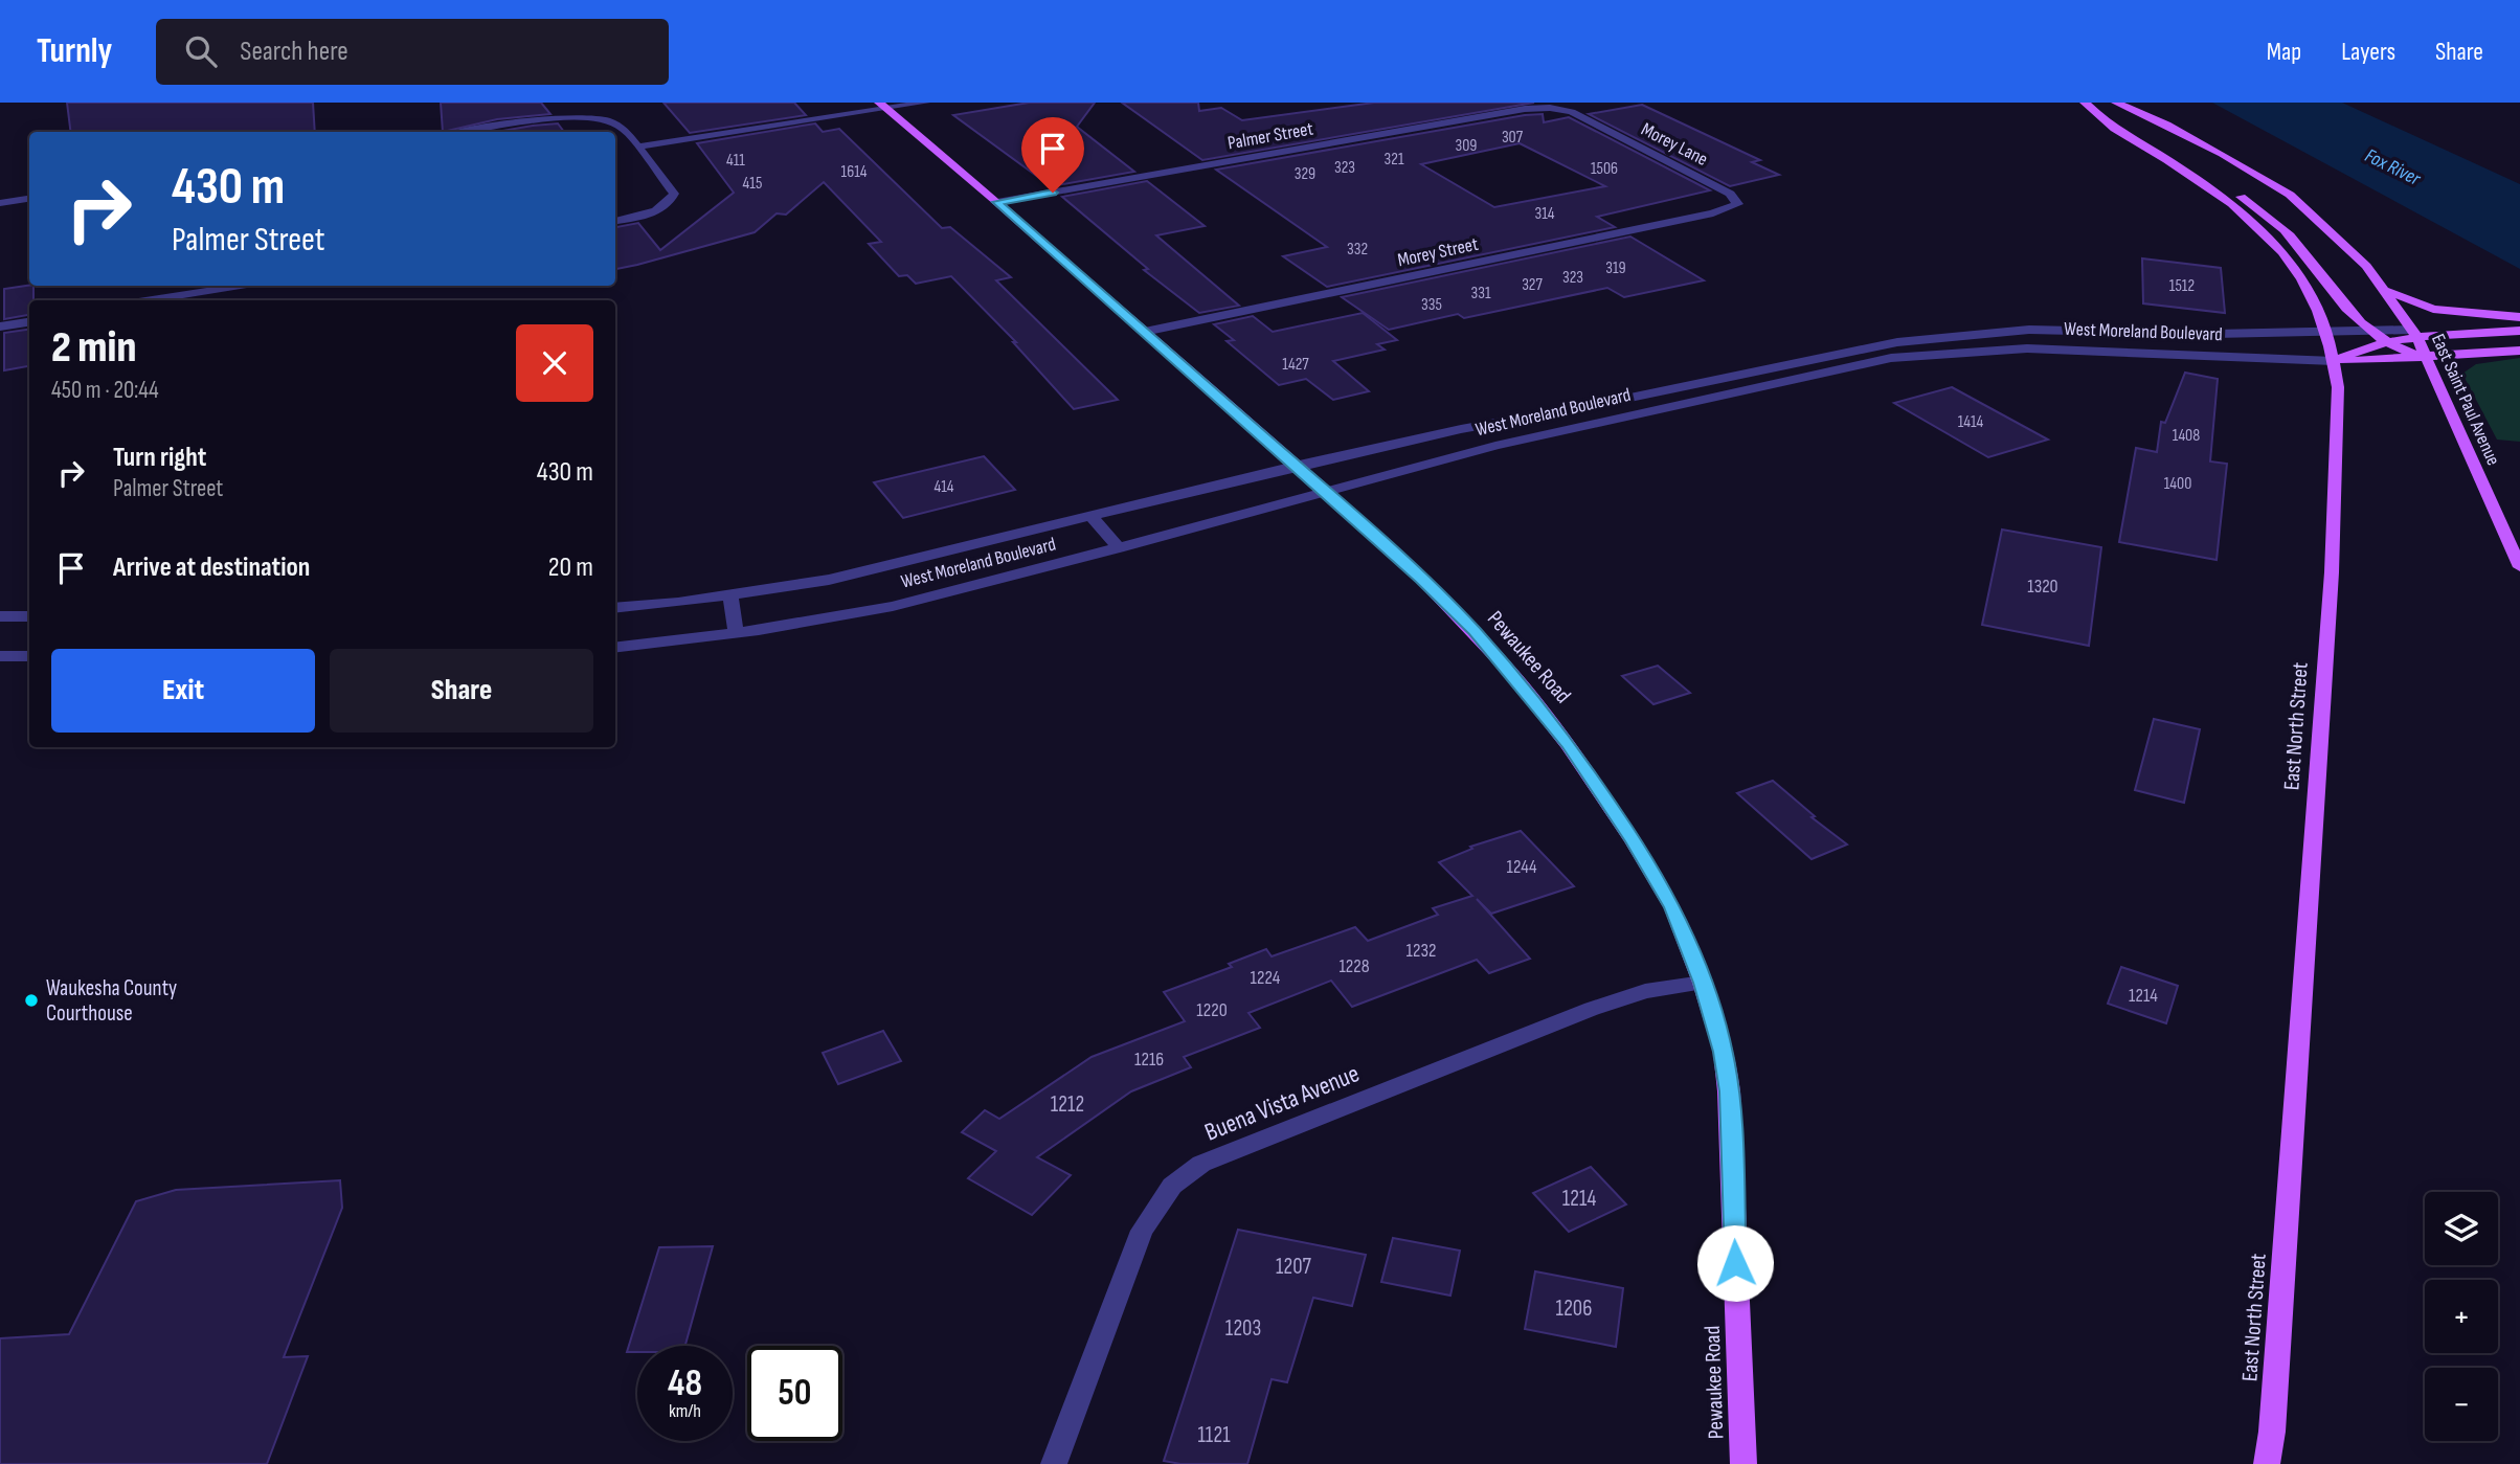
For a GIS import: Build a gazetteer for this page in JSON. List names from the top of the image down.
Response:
{
  "streets": {
    "main road": [
      "West Moreland Boulevard",
      "East Saint Paul Avenue",
      "Pewaukee Road",
      "East North Street"
    ],
    "street": [
      "Palmer Street",
      "Morey Lane",
      "Morey Street",
      "Buena Vista Avenue"
    ]
  },
  "crossings": [
    ["Palmer Street", "Morey Lane"],
    ["Palmer Street", "Pewaukee Road"],
    ["Morey Lane", "Morey Street"],
    ["Morey Street", "Pewaukee Road"],
    ["West Moreland Boulevard", "East Saint Paul Avenue"],
    ["West Moreland Boulevard", "Pewaukee Road"],
    ["West Moreland Boulevard", "East North Street"],
    ["Pewaukee Road", "Buena Vista Avenue"]
  ],
  "water": ["Fox River"],
  "places": ["Waukesha County Courthouse"],
  "house_numbers": [
    "307",
    "309",
    "321",
    "411",
    "323",
    "1506",
    "1614",
    "329",
    "415",
    "314",
    "332",
    "319",
    "323",
    "327",
    "1512",
    "331",
    "335",
    "1427",
    "1414",
    "1408",
    "1400",
    "414",
    "1320",
    "1244",
    "1232",
    "1228",
    "1224",
    "1214",
    "1220",
    "1216",
    "1212",
    "1214",
    "1207",
    "1206",
    "1203",
    "1121"
  ],
  "page": {
    "header": "Turnly",
    "search": "Search here",
    "nav": ["Map", "Layers", "Share"],
    "turn": ["430 m", "Palmer Street"],
    "heading": ["2 min", "450 m · 20:44"],
    "list": [
      {
        "name": "Turn right",
        "note": "Palmer Street",
        "value": "430 m"
      },
      {
        "name": "Arrive at destination",
        "value": "20 m"
      }
    ],
    "buttons": ["Exit", "Share"],
    "map_buttons": ["+", "−"],
    "speed": "48 km/h",
    "limit": "50"
  }
}
